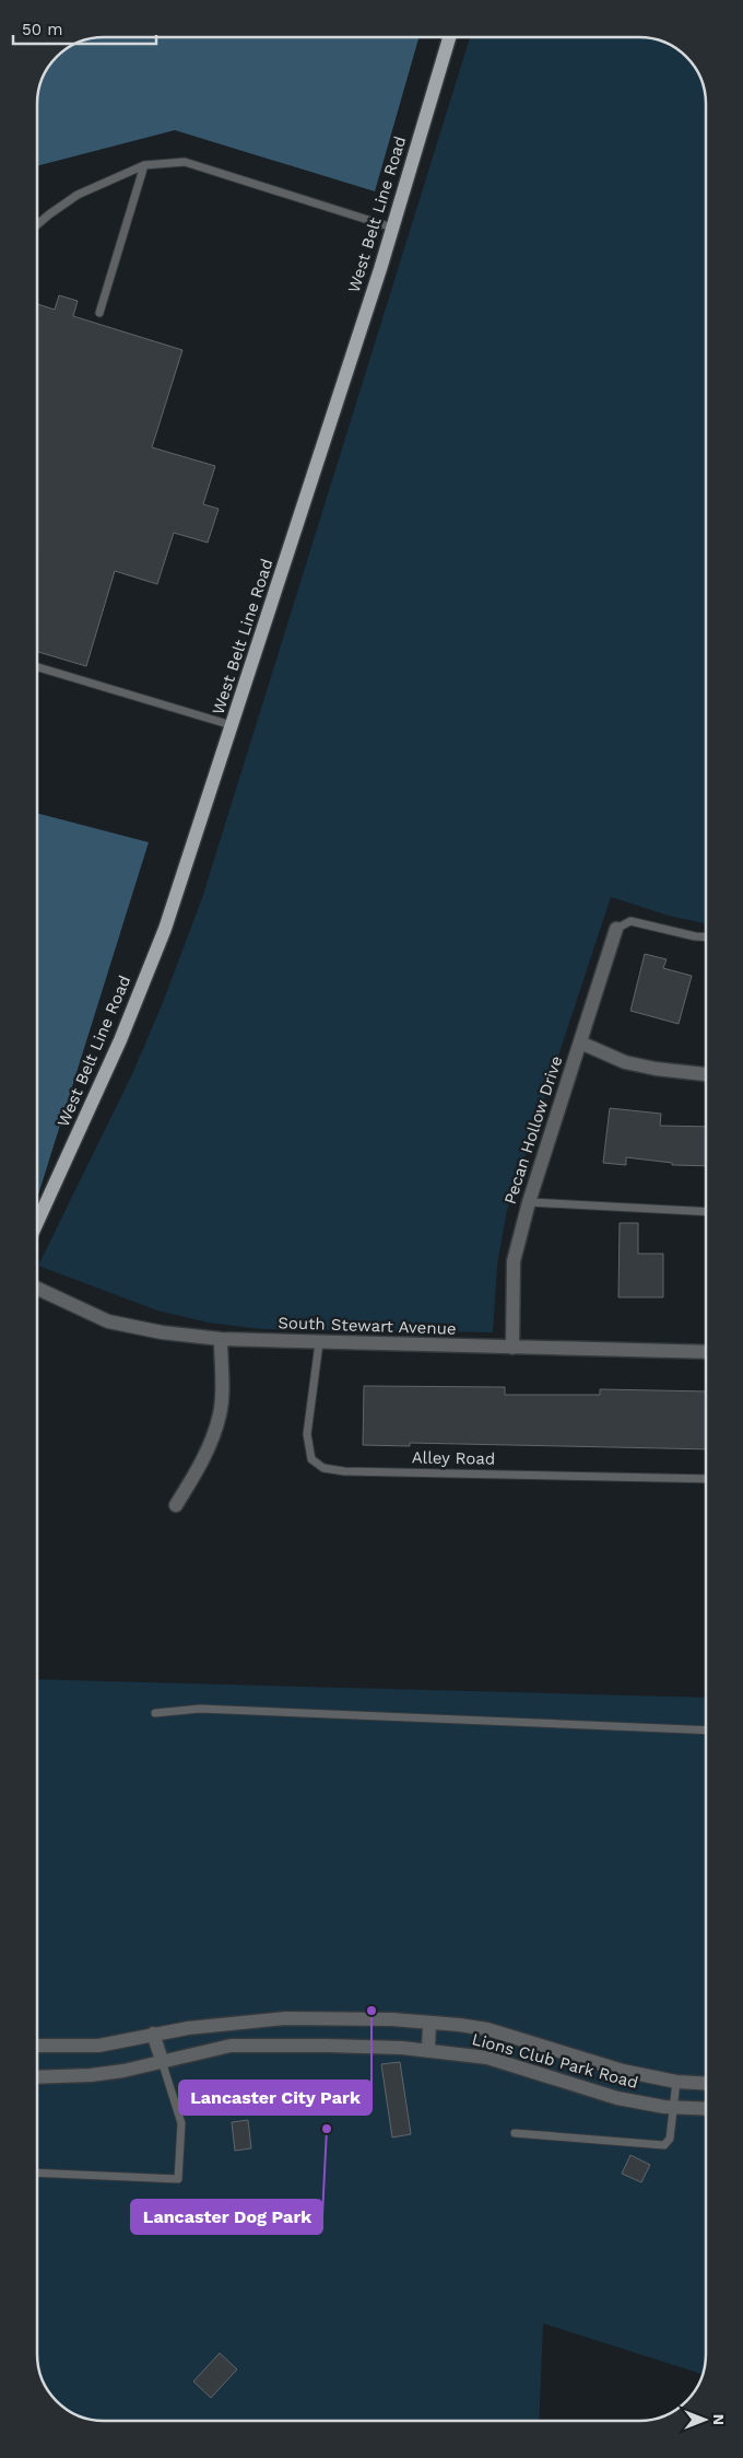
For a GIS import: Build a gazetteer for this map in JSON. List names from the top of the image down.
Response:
{
  "streets": {
    "main road": ["West Belt Line Road"],
    "street": ["Pecan Hollow Drive", "South Stewart Avenue", "Lions Club Park Road"],
    "lane": ["Alley Road"]
  },
  "crossings": [
    ["Pecan Hollow Drive", "South Stewart Avenue"],
    ["South Stewart Avenue", "Alley Road"]
  ],
  "places": ["Lancaster City Park", "Lancaster Dog Park"],
  "scale_bar": "50 m",
  "north": "right"
}
